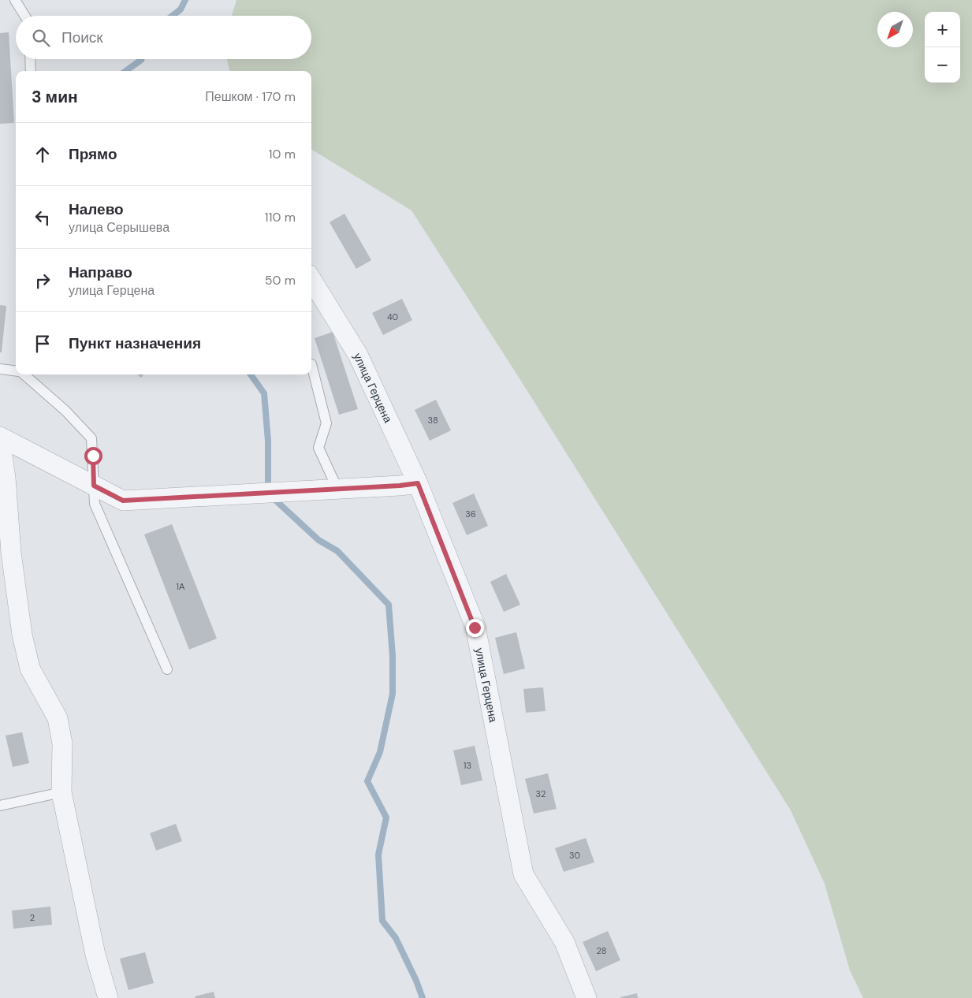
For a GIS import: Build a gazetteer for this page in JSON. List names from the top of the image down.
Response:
{
  "streets": {
    "street": ["улица Герцена"]
  },
  "house_numbers": [
    "40",
    "38",
    "36",
    "1А",
    "13",
    "32",
    "30",
    "2",
    "28"
  ],
  "north": "bottom left",
  "page": {
    "map_buttons": ["+", "−"],
    "search": "Поиск",
    "heading": ["3 мин", "Пешком · 170 m"],
    "list": [
      ["Прямо", "10 m"],
      ["Налево", "улица Серышева", "110 m"],
      ["Направо", "улица Герцена", "50 m"],
      "Пункт назначения"
    ]
  }
}
